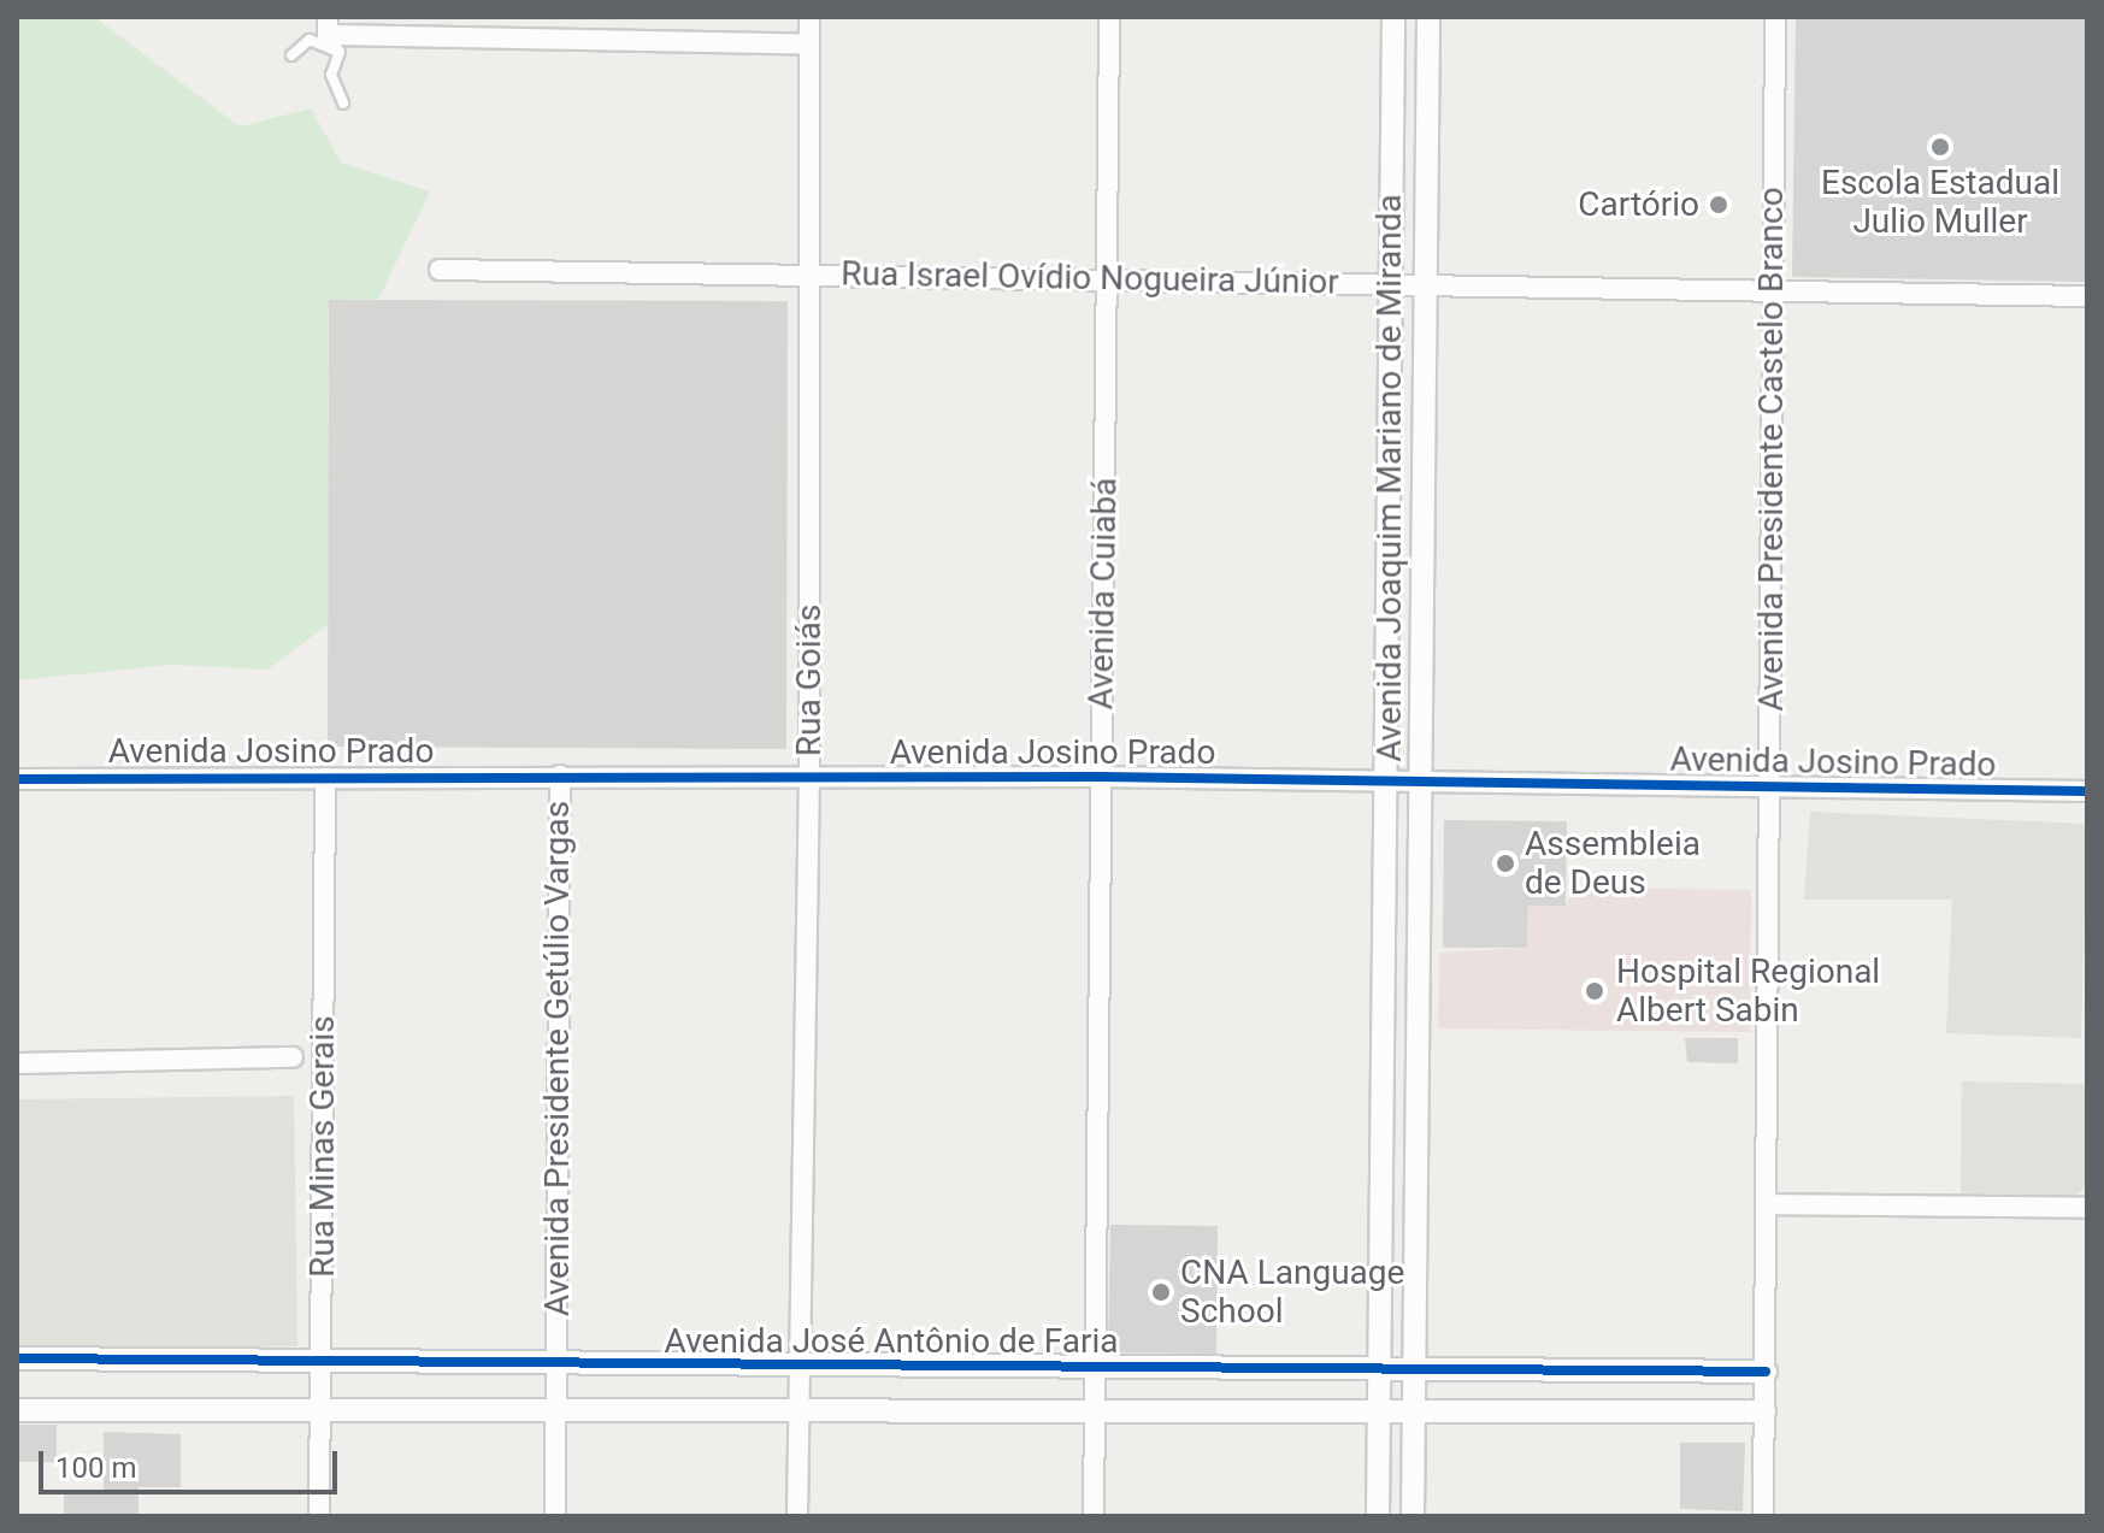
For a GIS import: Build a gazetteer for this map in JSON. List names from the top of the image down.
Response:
{
  "streets": {
    "street": [
      "Rua Israel Ovídio Nogueira Júnior",
      "Avenida Presidente Castelo Branco",
      "Avenida Joaquim Mariano de Miranda",
      "Avenida Cuiabá",
      "Rua Goiás",
      "Avenida Josino Prado",
      "Avenida Presidente Getúlio Vargas",
      "Rua Minas Gerais",
      "Avenida José Antônio de Faria"
    ]
  },
  "crossings": [
    ["Rua Israel Ovídio Nogueira Júnior", "Avenida Presidente Castelo Branco"],
    ["Rua Israel Ovídio Nogueira Júnior", "Avenida Joaquim Mariano de Miranda"],
    ["Rua Israel Ovídio Nogueira Júnior", "Avenida Cuiabá"],
    ["Rua Israel Ovídio Nogueira Júnior", "Rua Goiás"],
    ["Avenida Presidente Castelo Branco", "Avenida Josino Prado"],
    ["Avenida Presidente Castelo Branco", "Avenida José Antônio de Faria"],
    ["Avenida Joaquim Mariano de Miranda", "Avenida Josino Prado"],
    ["Avenida Joaquim Mariano de Miranda", "Avenida José Antônio de Faria"],
    ["Avenida Cuiabá", "Avenida Josino Prado"],
    ["Avenida Cuiabá", "Avenida José Antônio de Faria"],
    ["Rua Goiás", "Avenida Josino Prado"],
    ["Rua Goiás", "Avenida José Antônio de Faria"],
    ["Avenida Josino Prado", "Avenida Presidente Getúlio Vargas"],
    ["Avenida Josino Prado", "Rua Minas Gerais"],
    ["Avenida Presidente Getúlio Vargas", "Avenida José Antônio de Faria"],
    ["Rua Minas Gerais", "Avenida José Antônio de Faria"]
  ],
  "places": [
    "Escola Estadual Julio Muller",
    "Cartório",
    "Assembleia de Deus",
    "Hospital Regional Albert Sabin",
    "CNA Language School"
  ],
  "scale_bar": "100 m"
}
